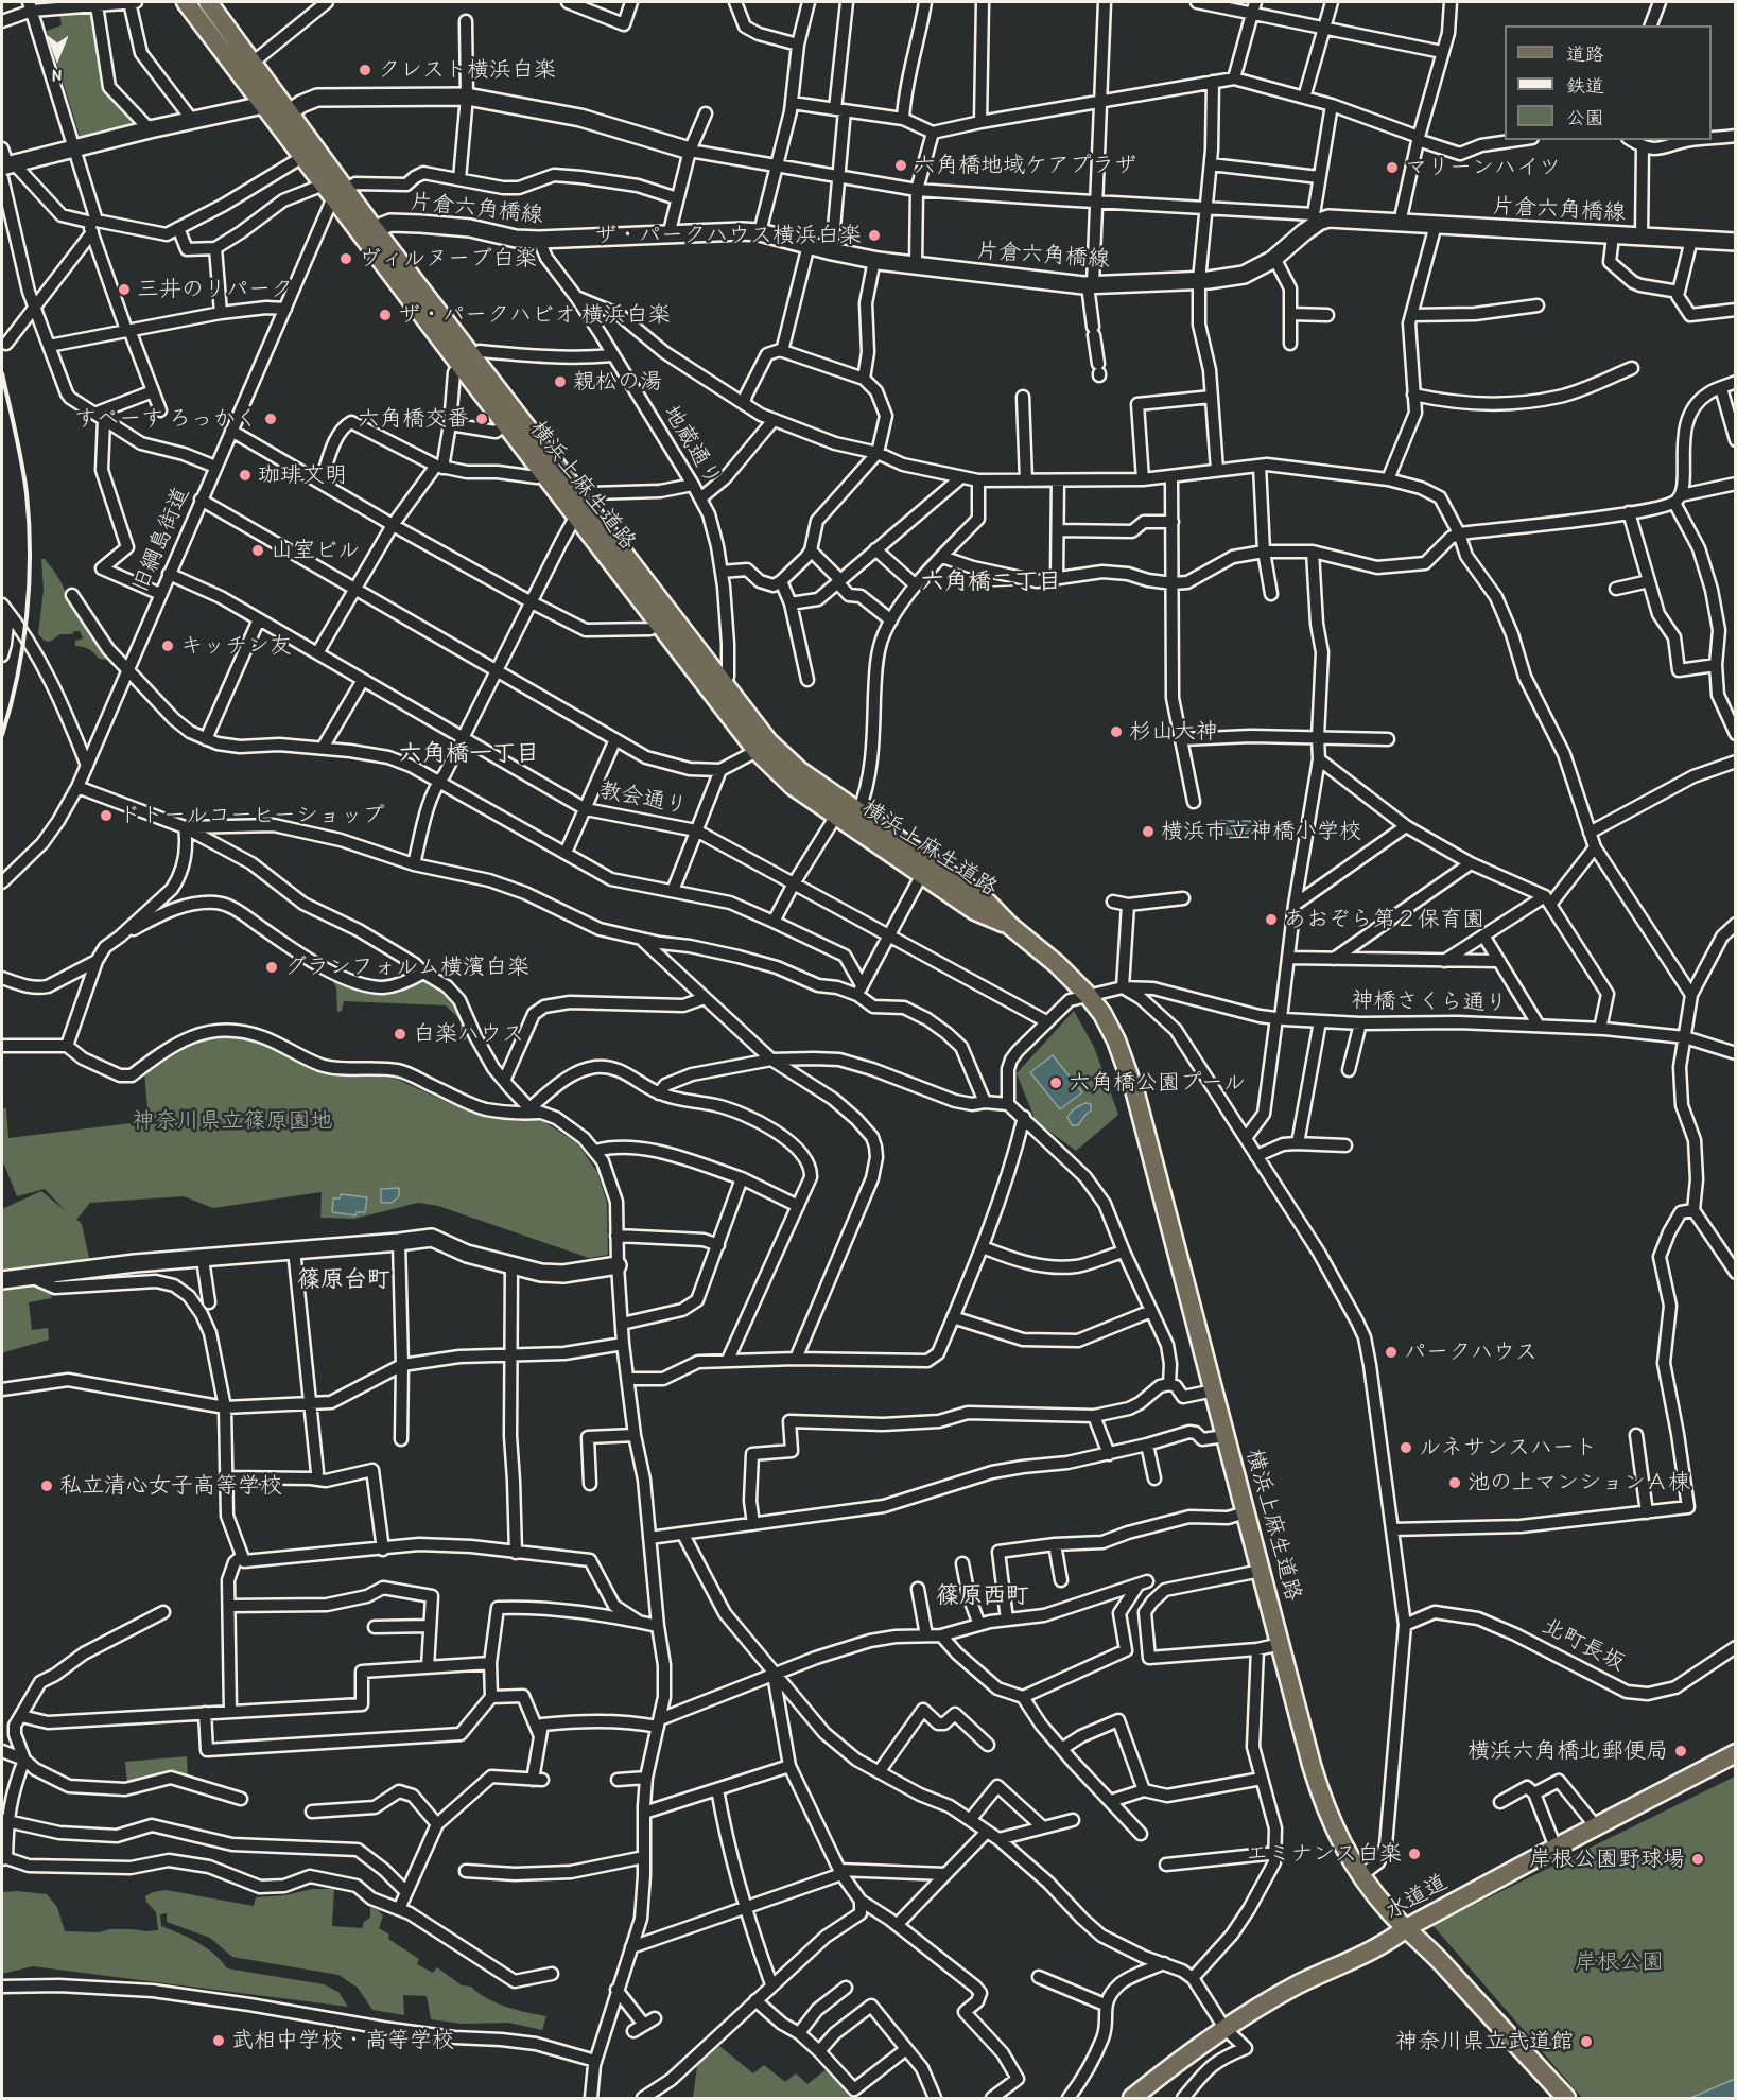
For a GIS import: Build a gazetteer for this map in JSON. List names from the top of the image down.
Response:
{
  "streets": {
    "main road": ["横浜上麻生道路", "水道道"],
    "street": [
      "片倉六角橋線",
      "地蔵通り",
      "旧綱島街道",
      "教会通り",
      "神橋さくら通り",
      "北町長坂"
    ]
  },
  "crossings": [
    ["片倉六角橋線", "地蔵通り"],
    ["片倉六角橋線", "横浜上麻生道路"],
    ["地蔵通り", "横浜上麻生道路"],
    ["横浜上麻生道路", "旧綱島街道"],
    ["横浜上麻生道路", "神橋さくら通り"],
    ["横浜上麻生道路", "水道道"],
    ["旧綱島街道", "教会通り"],
    ["教会通り", "神橋さくら通り"]
  ],
  "districts": [
    "六角橋二丁目",
    "六角橋一丁目",
    "篠原台町",
    "篠原西町"
  ],
  "parks": ["神奈川県立篠原園地", "岸根公園"],
  "places": [
    "クレスト横浜白楽",
    "六角橋地域ケアプラザ",
    "マリーンハイツ",
    "ザ・パークハウス横浜白楽",
    "ヴィルヌーブ白楽",
    "三井のリパーク",
    "ザ・パークハビオ 横浜白楽",
    "親松の湯",
    "すぺーす ろっかく",
    "六角橋交番",
    "珈琲文明",
    "山室ビル",
    "キッチン友",
    "杉山大神",
    "ドトールコーヒーショップ",
    "横浜市立神橋小学校",
    "あおぞら第２保育園",
    "グランフォルム横濱白楽",
    "白楽ハウス",
    "六角橋公園プール",
    "パークハウス",
    "ルネサンスハート",
    "池の上マンションＡ棟",
    "私立清心女子高等学校",
    "横浜六角橋北郵便局",
    "エミナンス白楽",
    "岸根公園野球場",
    "武相中学校・高等学校",
    "神奈川県立武道館"
  ],
  "legend": ["道路", "鉄道", "公園"],
  "north": "bottom"
}
